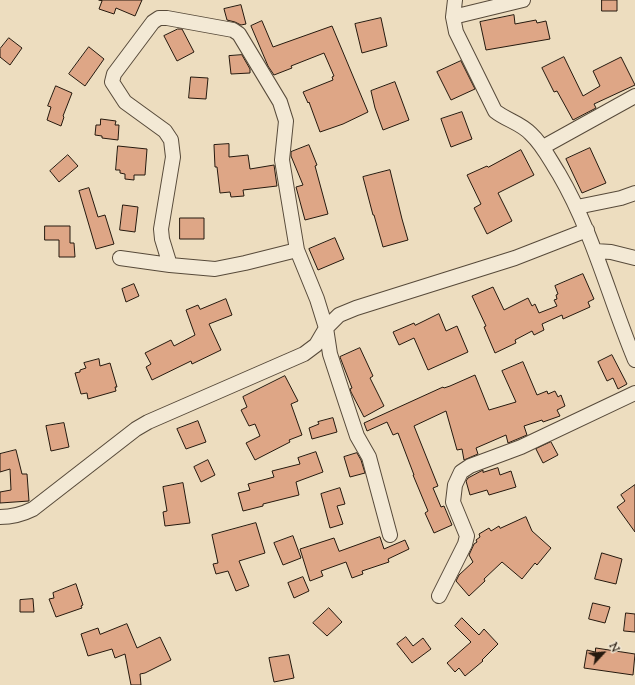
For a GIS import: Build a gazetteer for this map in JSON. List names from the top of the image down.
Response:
{
  "north": "top right"
}
